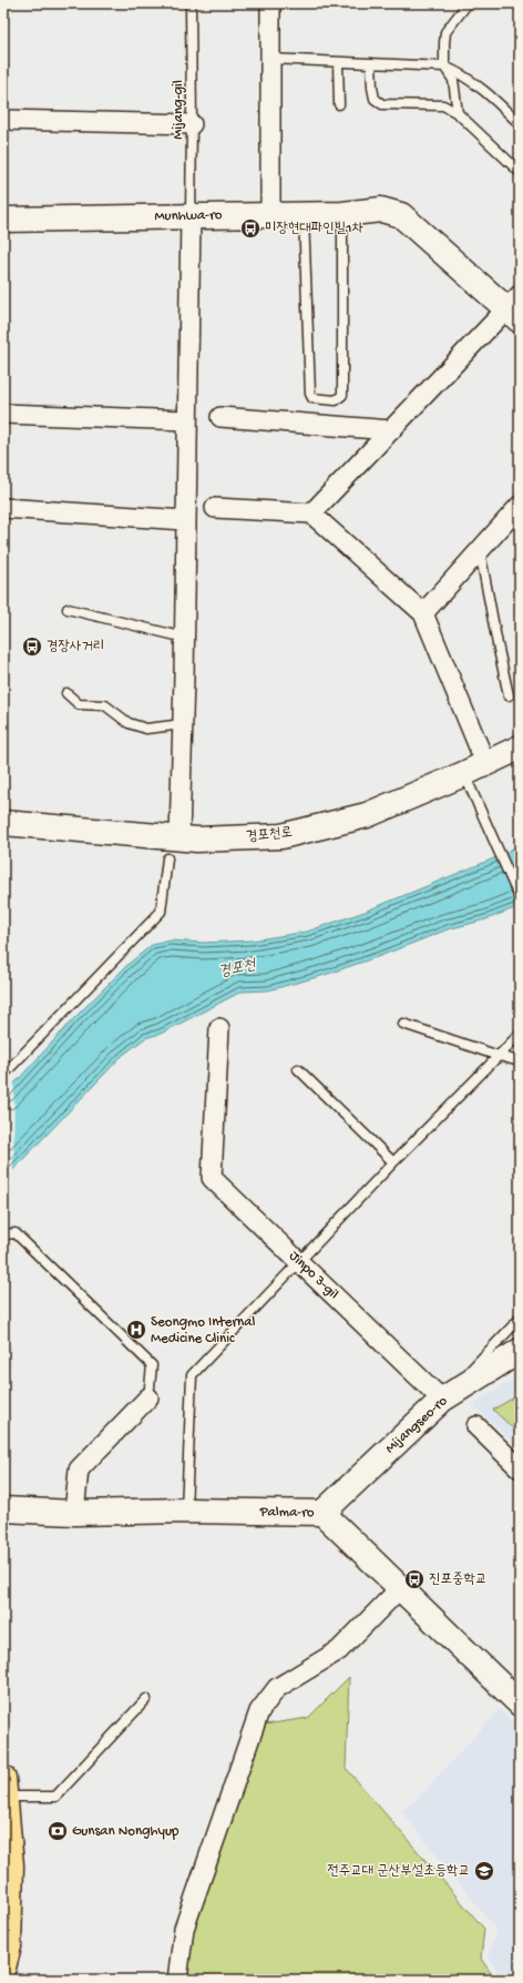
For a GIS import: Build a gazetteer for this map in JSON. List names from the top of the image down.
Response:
{
  "streets": {
    "street": [
      "Munhwa-ro",
      "경포천로",
      "Jinpo 3-gil",
      "Mijangseo-ro",
      "Palma-ro"
    ],
    "lane": ["Mijang-gil"]
  },
  "crossings": [
    ["Mijang-gil", "Munhwa-ro"],
    ["Jinpo 3-gil", "Mijangseo-ro"],
    ["Mijangseo-ro", "Palma-ro"]
  ],
  "water": ["경포천"],
  "places": {
    "bus stop": ["미장현대파인빌1차", "경장사거리", "진포중학교"],
    "hospital": ["Seongmo Internal Medicine Clinic"],
    "bank": ["Gunsan Nonghyup"],
    "school or university": ["전주교대 군산부설초등학교"]
  }
}
